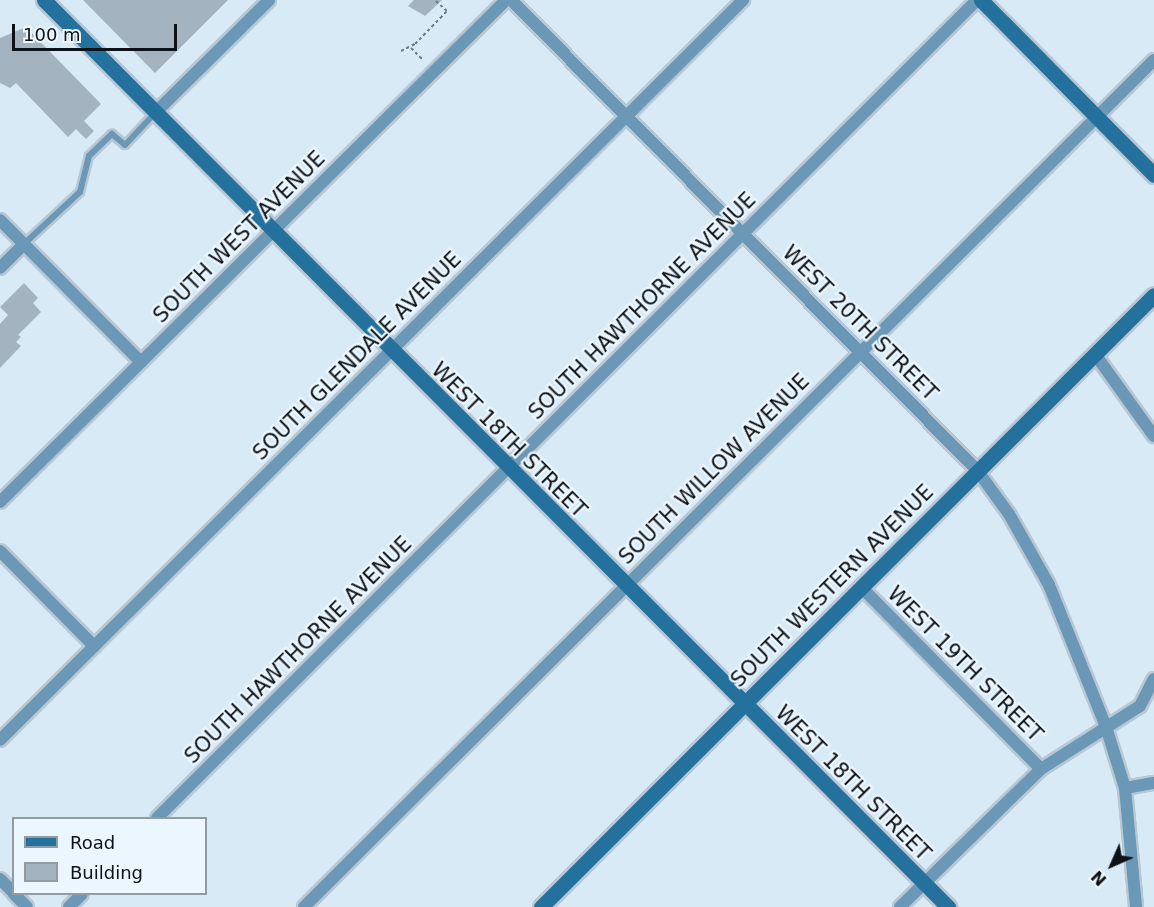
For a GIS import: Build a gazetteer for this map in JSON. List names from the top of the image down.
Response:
{
  "streets": {
    "street": [
      "SOUTH WEST AVENUE",
      "SOUTH HAWTHORNE AVENUE",
      "WEST 20TH STREET",
      "SOUTH GLENDALE AVENUE",
      "WEST 18TH STREET",
      "SOUTH WILLOW AVENUE",
      "SOUTH WESTERN AVENUE",
      "WEST 19TH STREET"
    ]
  },
  "crossings": [
    ["SOUTH WEST AVENUE", "WEST 20TH STREET"],
    ["SOUTH WEST AVENUE", "WEST 18TH STREET"],
    ["SOUTH HAWTHORNE AVENUE", "WEST 20TH STREET"],
    ["SOUTH HAWTHORNE AVENUE", "WEST 18TH STREET"],
    ["WEST 20TH STREET", "SOUTH GLENDALE AVENUE"],
    ["WEST 20TH STREET", "SOUTH WILLOW AVENUE"],
    ["WEST 20TH STREET", "SOUTH WESTERN AVENUE"],
    ["SOUTH GLENDALE AVENUE", "WEST 18TH STREET"],
    ["WEST 18TH STREET", "SOUTH WILLOW AVENUE"],
    ["WEST 18TH STREET", "SOUTH WESTERN AVENUE"],
    ["SOUTH WESTERN AVENUE", "WEST 19TH STREET"]
  ],
  "legend": ["Road", "Building"],
  "scale_bar": "100 m",
  "north": "bottom left"
}
